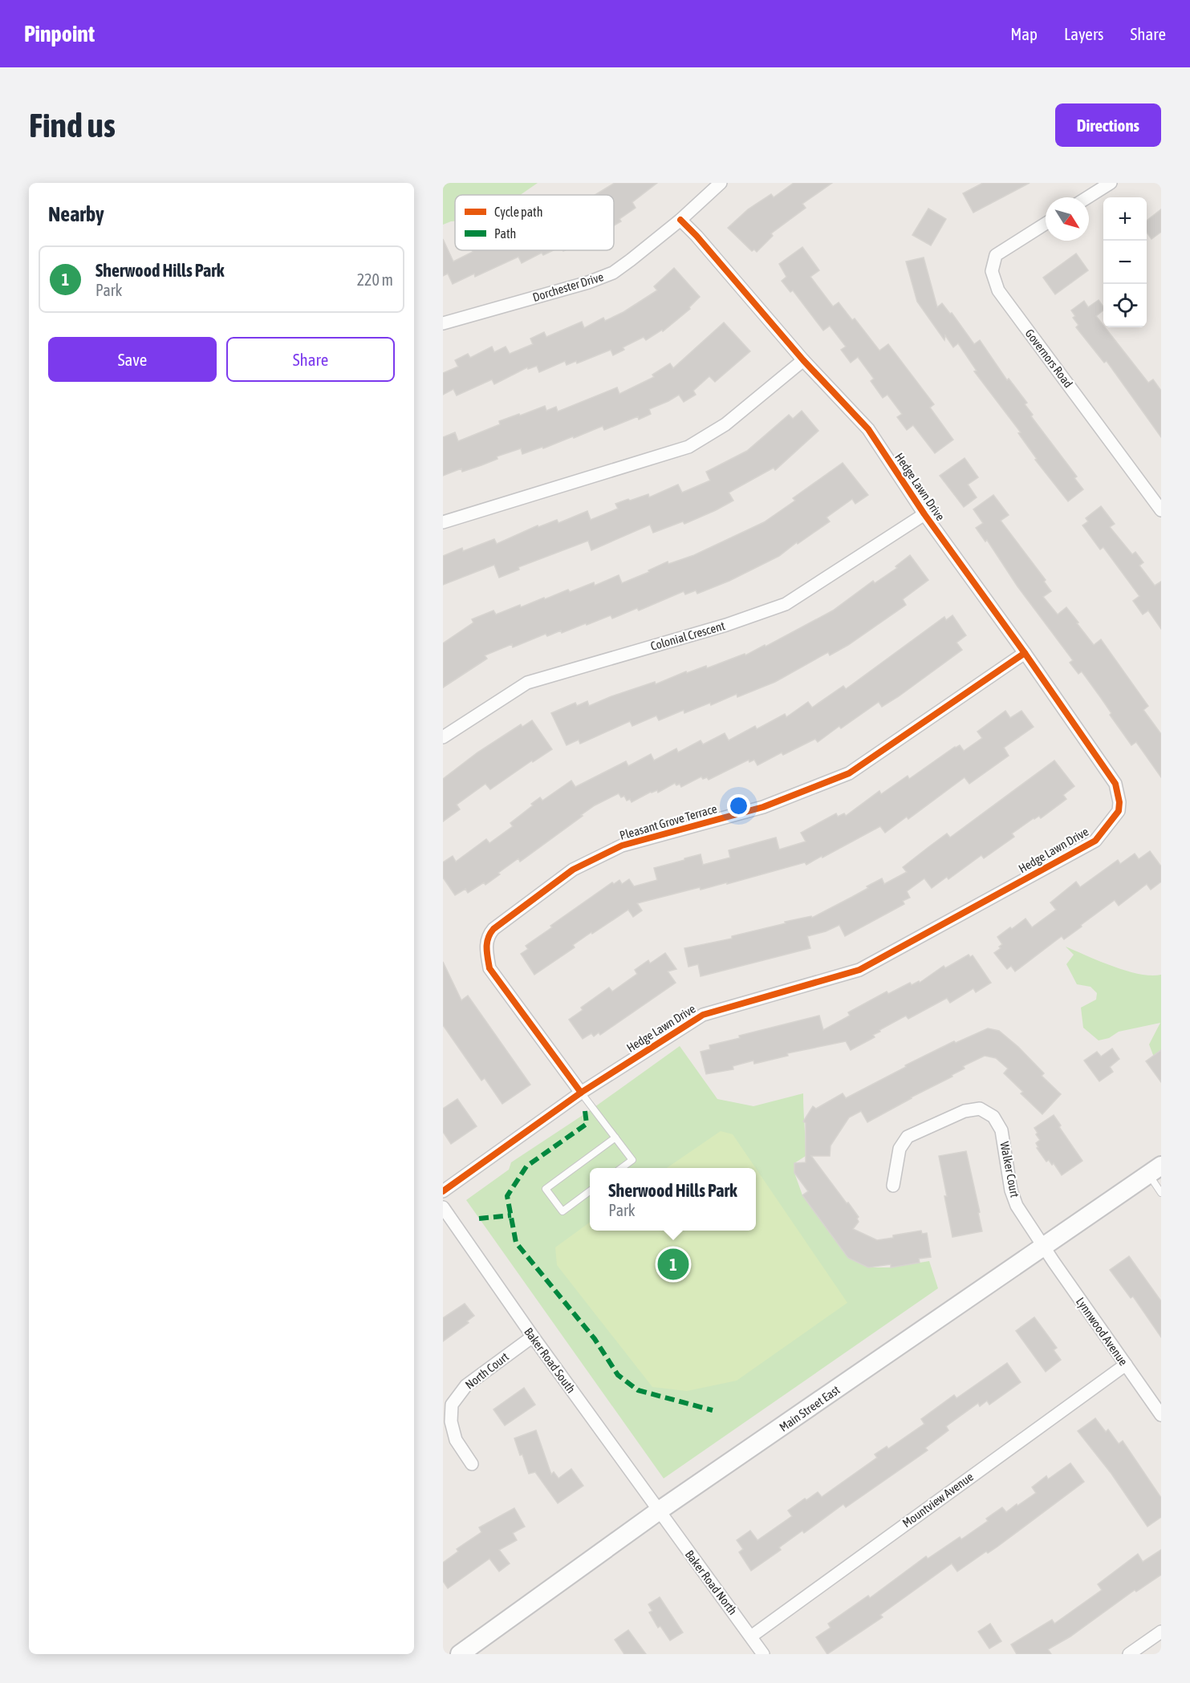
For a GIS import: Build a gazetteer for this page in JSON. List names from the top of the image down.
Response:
{
  "streets": {
    "main road": ["Main Street East"],
    "street": [
      "Dorchester Drive",
      "Governors Road",
      "Hedge Lawn Drive",
      "Colonial Crescent",
      "Pleasant Grove Terrace",
      "Walker Court",
      "Lynnwood Avenue",
      "Baker Road South",
      "North Court",
      "Mountview Avenue",
      "Baker Road North"
    ]
  },
  "crossings": [
    ["Dorchester Drive", "Hedge Lawn Drive"],
    ["Hedge Lawn Drive", "Colonial Crescent"],
    ["Hedge Lawn Drive", "Pleasant Grove Terrace"],
    ["Walker Court", "Lynnwood Avenue"],
    ["Walker Court", "Main Street East"],
    ["Lynnwood Avenue", "Main Street East"],
    ["Lynnwood Avenue", "Mountview Avenue"],
    ["Baker Road South", "North Court"],
    ["Baker Road South", "Main Street East"],
    ["Baker Road South", "Baker Road North"],
    ["Main Street East", "Baker Road North"],
    ["Mountview Avenue", "Baker Road North"]
  ],
  "legend": ["Cycle path", "Path"],
  "north": "bottom right",
  "page": {
    "header": "Pinpoint",
    "nav": ["Map", "Layers", "Share"],
    "buttons": [
      "Directions",
      ["Save", "Share"]
    ],
    "title": "Find us",
    "heading": "Nearby",
    "map_buttons": ["+", "−"],
    "list": [
      {
        "mark": "1",
        "name": "Sherwood Hills Park",
        "note": "Park",
        "value": "220 m"
      }
    ],
    "popup": ["Sherwood Hills Park", "Park"],
    "pins": "1"
  }
}
